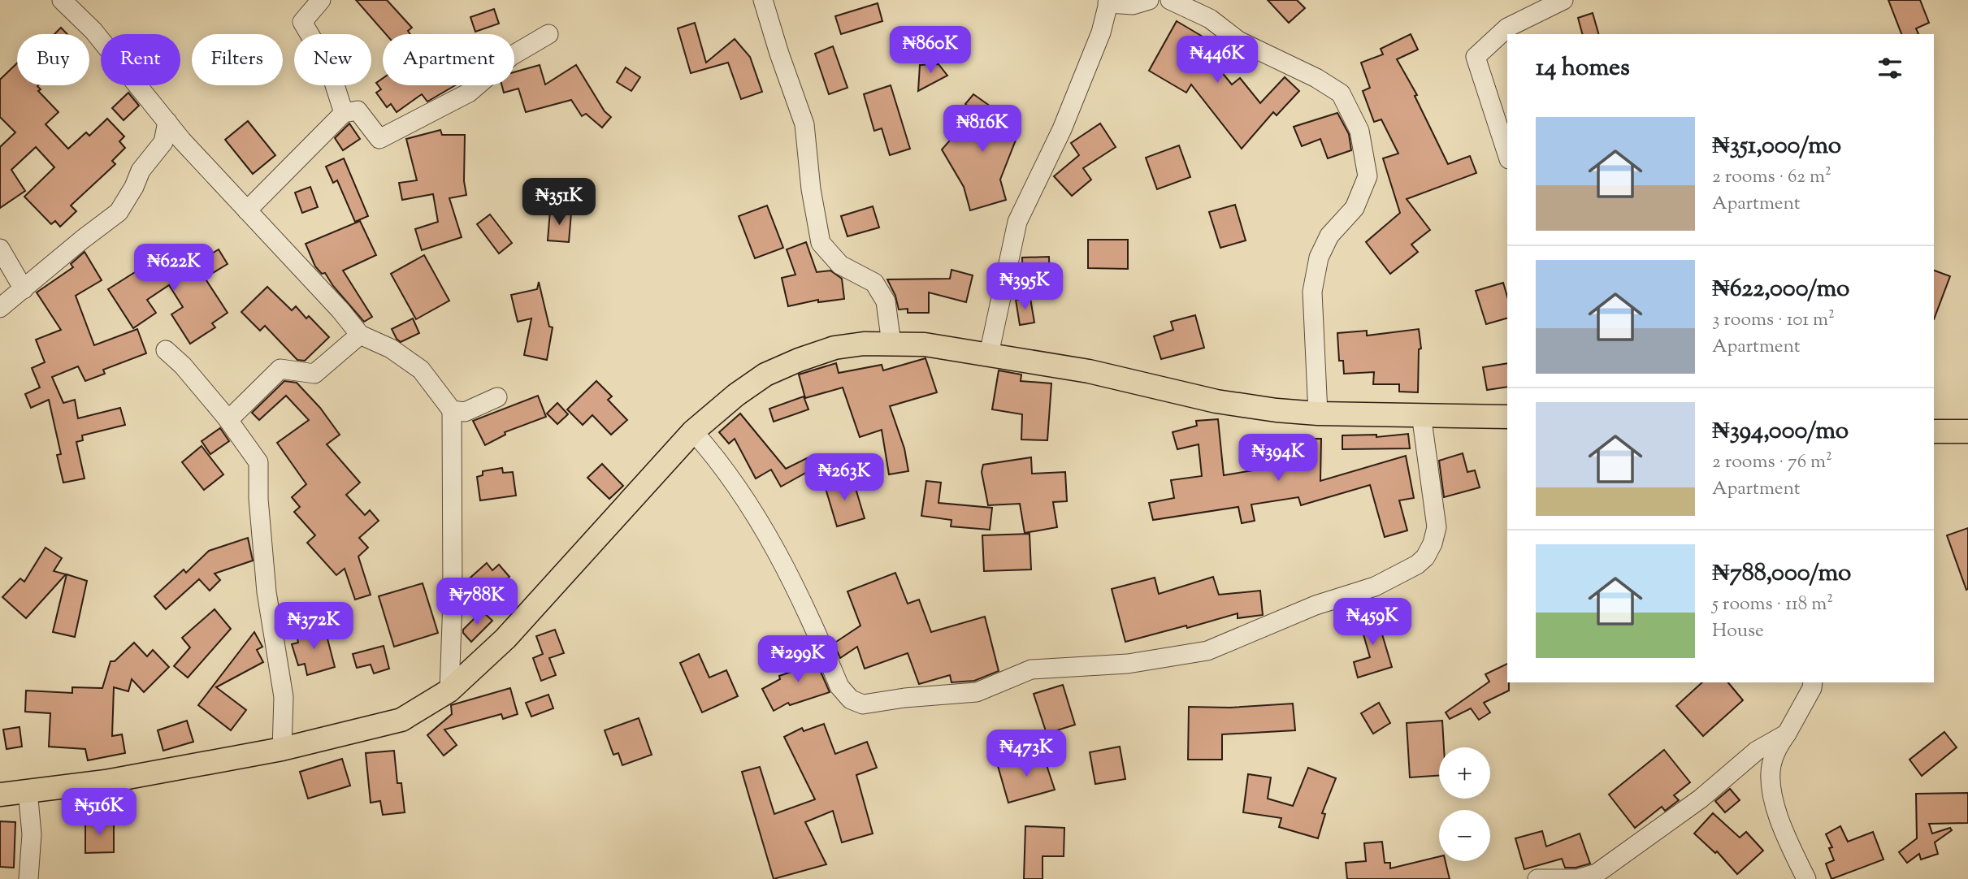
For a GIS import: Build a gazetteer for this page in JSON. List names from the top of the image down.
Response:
{
  "page": {
    "price": [
      "₦860K",
      "₦446K",
      "₦816K",
      "₦351K",
      "₦622K",
      "₦395K",
      "₦394K",
      "₦263K",
      "₦788K",
      "₦459K",
      "₦372K",
      "₦299K",
      "₦473K",
      "₦516K"
    ],
    "chip": [
      "Buy",
      "Rent",
      "Filters",
      "New",
      "Apartment"
    ],
    "heading": "14 homes",
    "list": [
      {
        "name": "₦351,000/mo",
        "note": "2 rooms · 62 m² · Apartment"
      },
      {
        "name": "₦622,000/mo",
        "note": "3 rooms · 101 m² · Apartment"
      },
      {
        "name": "₦394,000/mo",
        "note": "2 rooms · 76 m² · Apartment"
      },
      {
        "name": "₦788,000/mo",
        "note": "5 rooms · 118 m² · House"
      }
    ],
    "map_buttons": ["+", "−"]
  }
}
